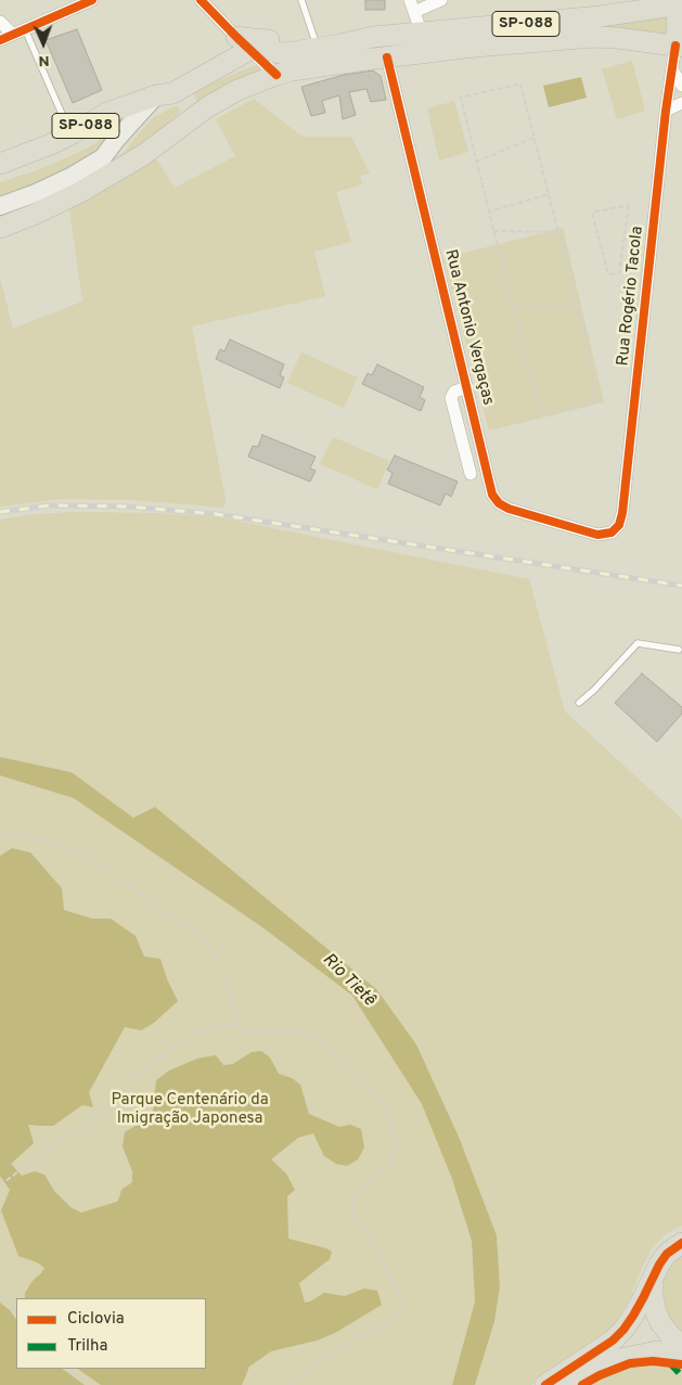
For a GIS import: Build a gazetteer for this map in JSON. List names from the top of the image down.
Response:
{
  "streets": {
    "main road": ["SP-088"],
    "street": ["Rua Rogério Tacola", "Rua Antonio Vergaças"]
  },
  "crossings": [
    ["SP-088", "Rua Rogério Tacola"],
    ["SP-088", "Rua Antonio Vergaças"],
    ["Rua Rogério Tacola", "Rua Antonio Vergaças"]
  ],
  "water": ["Rio Tietê"],
  "parks": ["Parque Centenário da Imigração Japonesa"],
  "legend": ["Ciclovia", "Trilha"],
  "north": "bottom"
}
